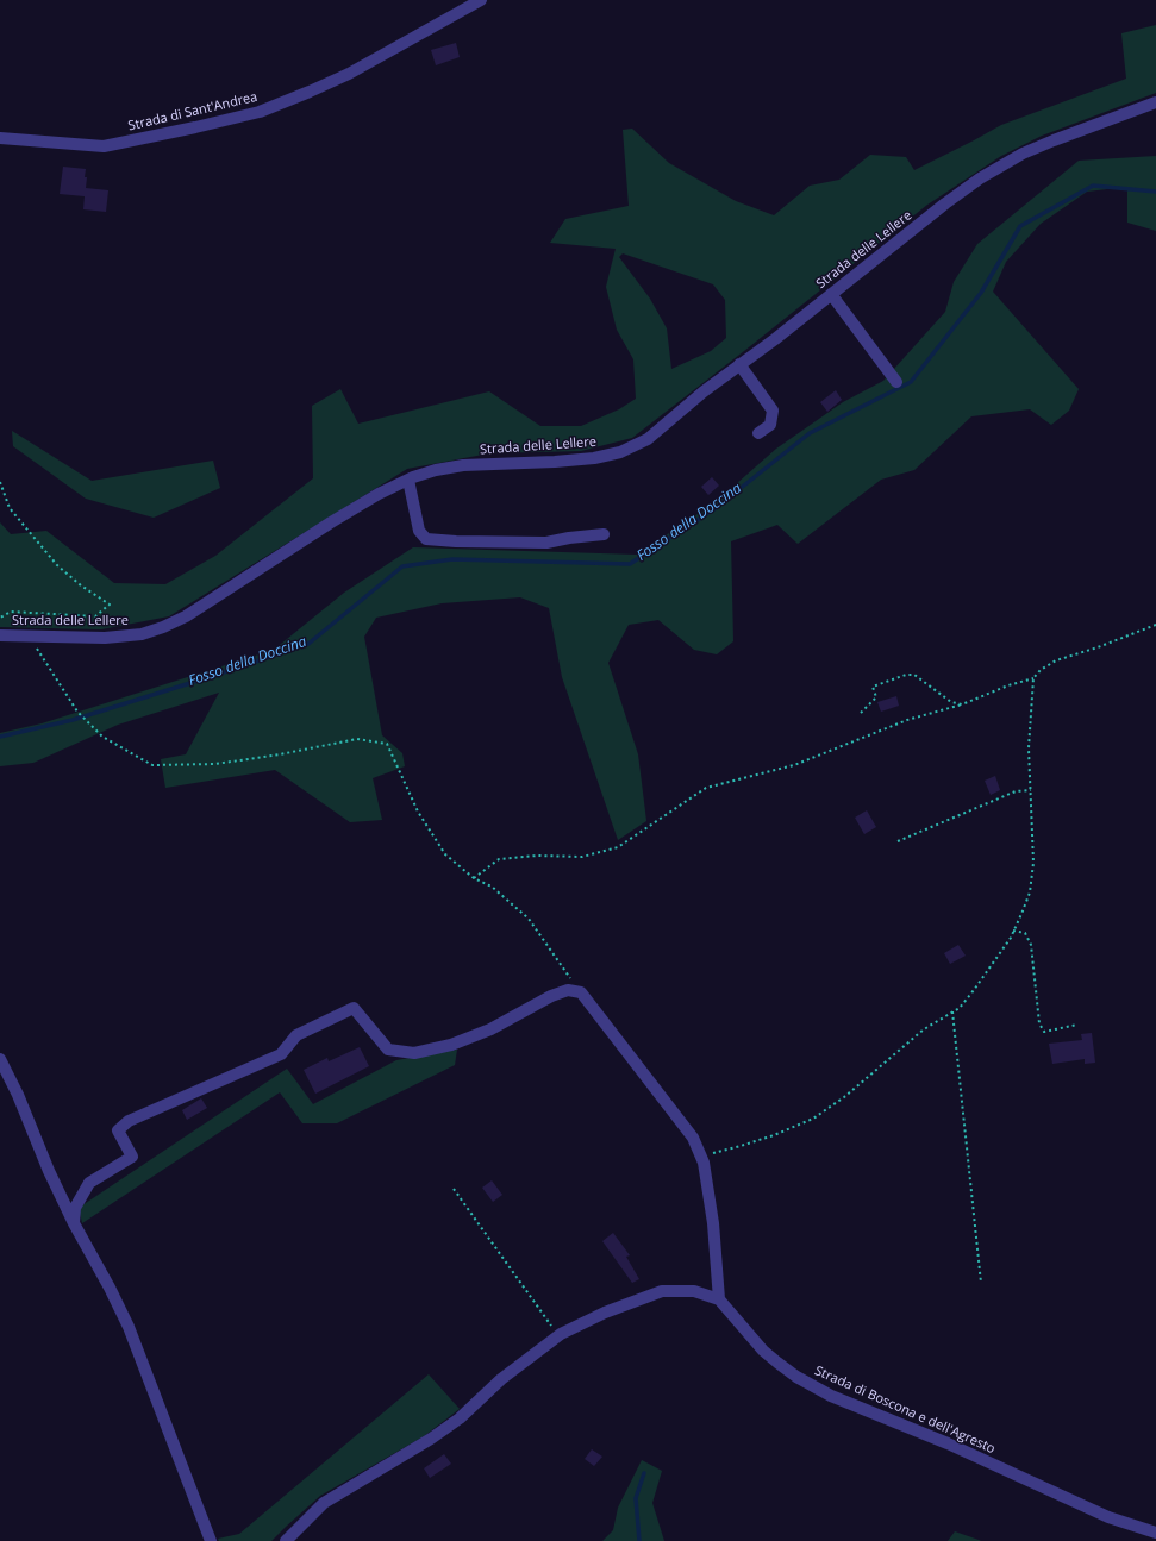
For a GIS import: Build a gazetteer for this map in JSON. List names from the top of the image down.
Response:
{
  "streets": {
    "street": ["Strada di Sant'Andrea", "Strada delle Lellere", "Strada di Boscona e dell'Agresto"]
  },
  "water": ["Fosso della Doccina"]
}
